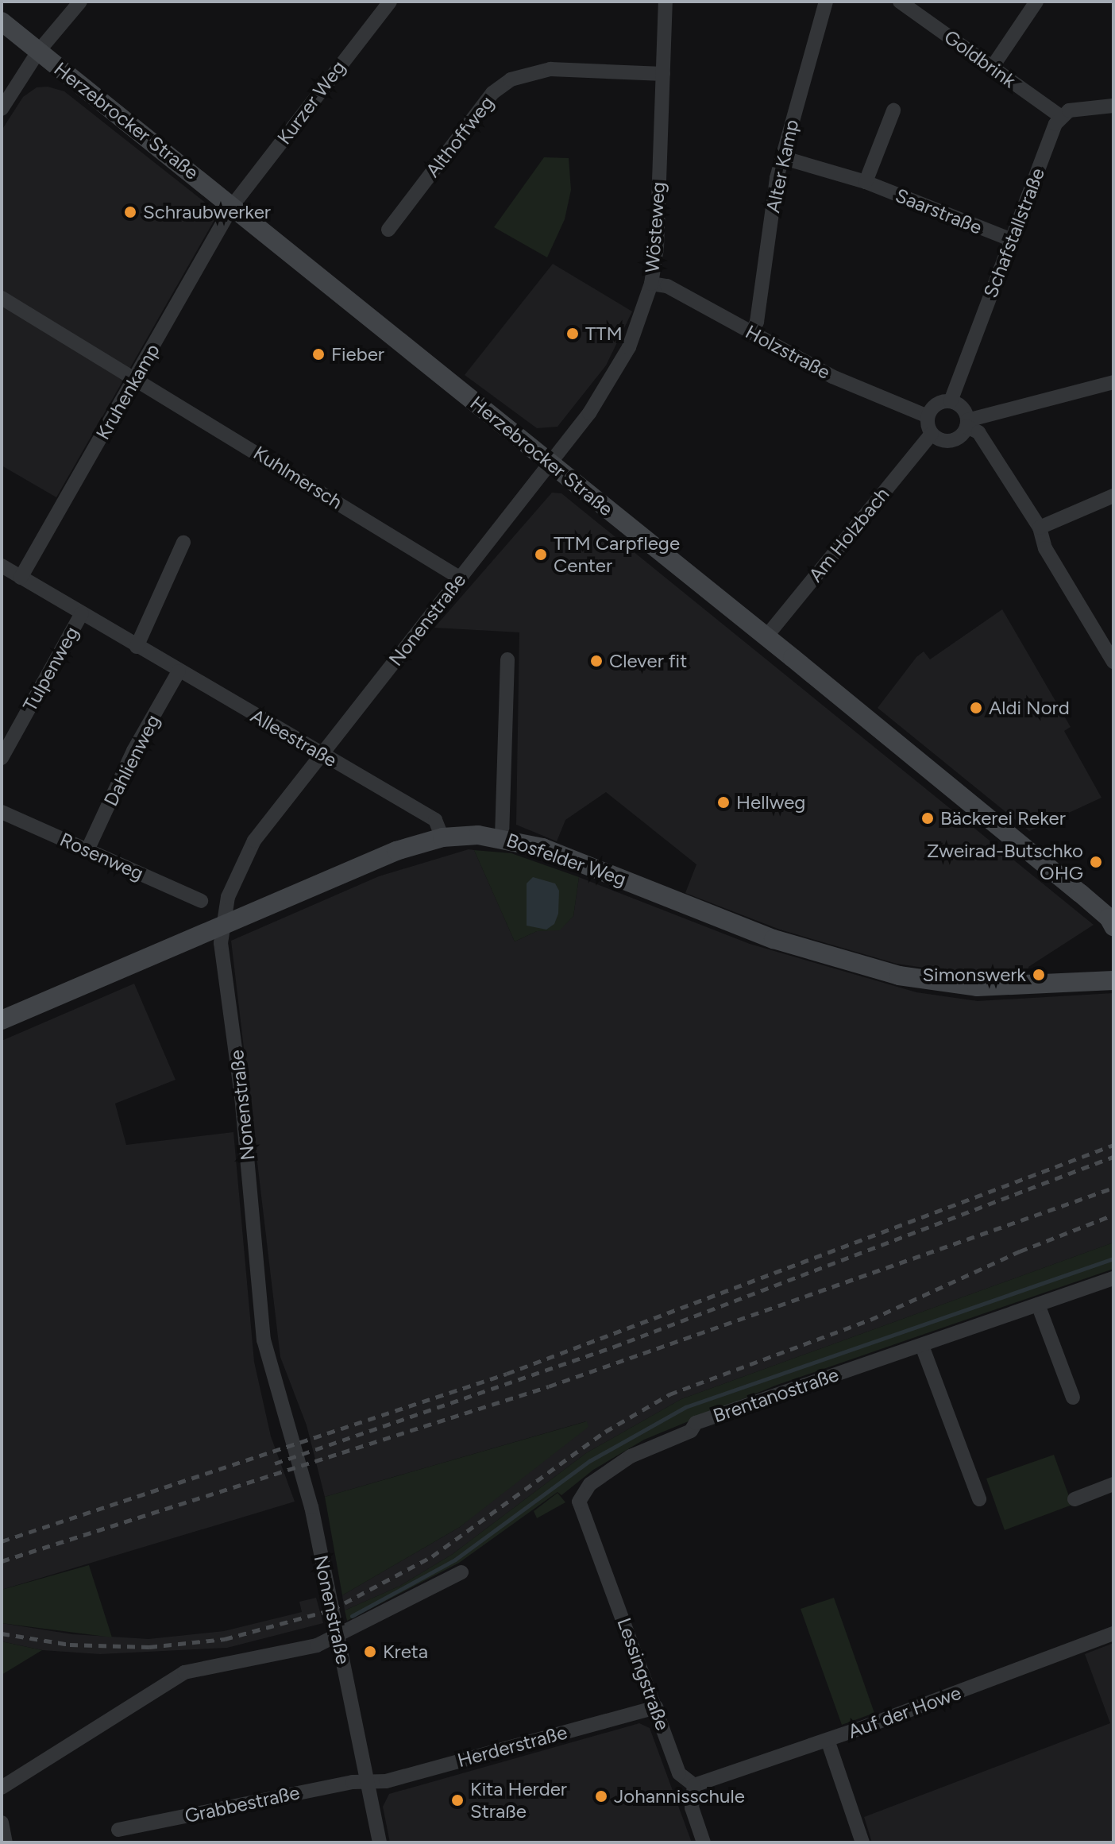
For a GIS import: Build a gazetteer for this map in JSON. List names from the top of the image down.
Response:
{
  "streets": {
    "main road": ["Herzebrocker Straße", "Bosfelder Weg"],
    "street": [
      "Goldbrink",
      "Kurzer Weg",
      "Althoffweg",
      "Alter Kamp",
      "Saarstraße",
      "Wösteweg",
      "Schafstallstraße",
      "Holzstraße",
      "Kruhenkamp",
      "Kuhlmersch",
      "Am Holzbach",
      "Nonenstraße",
      "Tulpenweg",
      "Alleestraße",
      "Dahlienweg",
      "Rosenweg",
      "Brentanostraße",
      "Lessingstraße",
      "Auf der Howe",
      "Herderstraße",
      "Grabbestraße"
    ]
  },
  "crossings": [
    ["Goldbrink", "Schafstallstraße"],
    ["Kurzer Weg", "Herzebrocker Straße"],
    ["Kurzer Weg", "Kruhenkamp"],
    ["Herzebrocker Straße", "Wösteweg"],
    ["Herzebrocker Straße", "Kruhenkamp"],
    ["Herzebrocker Straße", "Am Holzbach"],
    ["Herzebrocker Straße", "Nonenstraße"],
    ["Althoffweg", "Wösteweg"],
    ["Alter Kamp", "Saarstraße"],
    ["Alter Kamp", "Holzstraße"],
    ["Saarstraße", "Schafstallstraße"],
    ["Wösteweg", "Holzstraße"],
    ["Wösteweg", "Nonenstraße"],
    ["Schafstallstraße", "Holzstraße"],
    ["Schafstallstraße", "Am Holzbach"],
    ["Holzstraße", "Am Holzbach"],
    ["Kruhenkamp", "Kuhlmersch"],
    ["Kruhenkamp", "Alleestraße"],
    ["Kuhlmersch", "Nonenstraße"],
    ["Nonenstraße", "Alleestraße"],
    ["Nonenstraße", "Bosfelder Weg"],
    ["Nonenstraße", "Herderstraße"],
    ["Nonenstraße", "Grabbestraße"],
    ["Tulpenweg", "Alleestraße"],
    ["Alleestraße", "Dahlienweg"],
    ["Alleestraße", "Bosfelder Weg"],
    ["Dahlienweg", "Rosenweg"],
    ["Brentanostraße", "Lessingstraße"],
    ["Lessingstraße", "Auf der Howe"],
    ["Lessingstraße", "Herderstraße"],
    ["Herderstraße", "Grabbestraße"]
  ],
  "places": [
    "Schraubwerker",
    "TTM",
    "Fieber",
    "TTM Carpflege Center",
    "Clever fit",
    "Aldi Nord",
    "Hellweg",
    "Bäckerei Reker",
    "Zweirad-Butschko OHG",
    "Simonswerk",
    "Kreta",
    "Johannisschule",
    "Kita Herder Straße"
  ]
}
